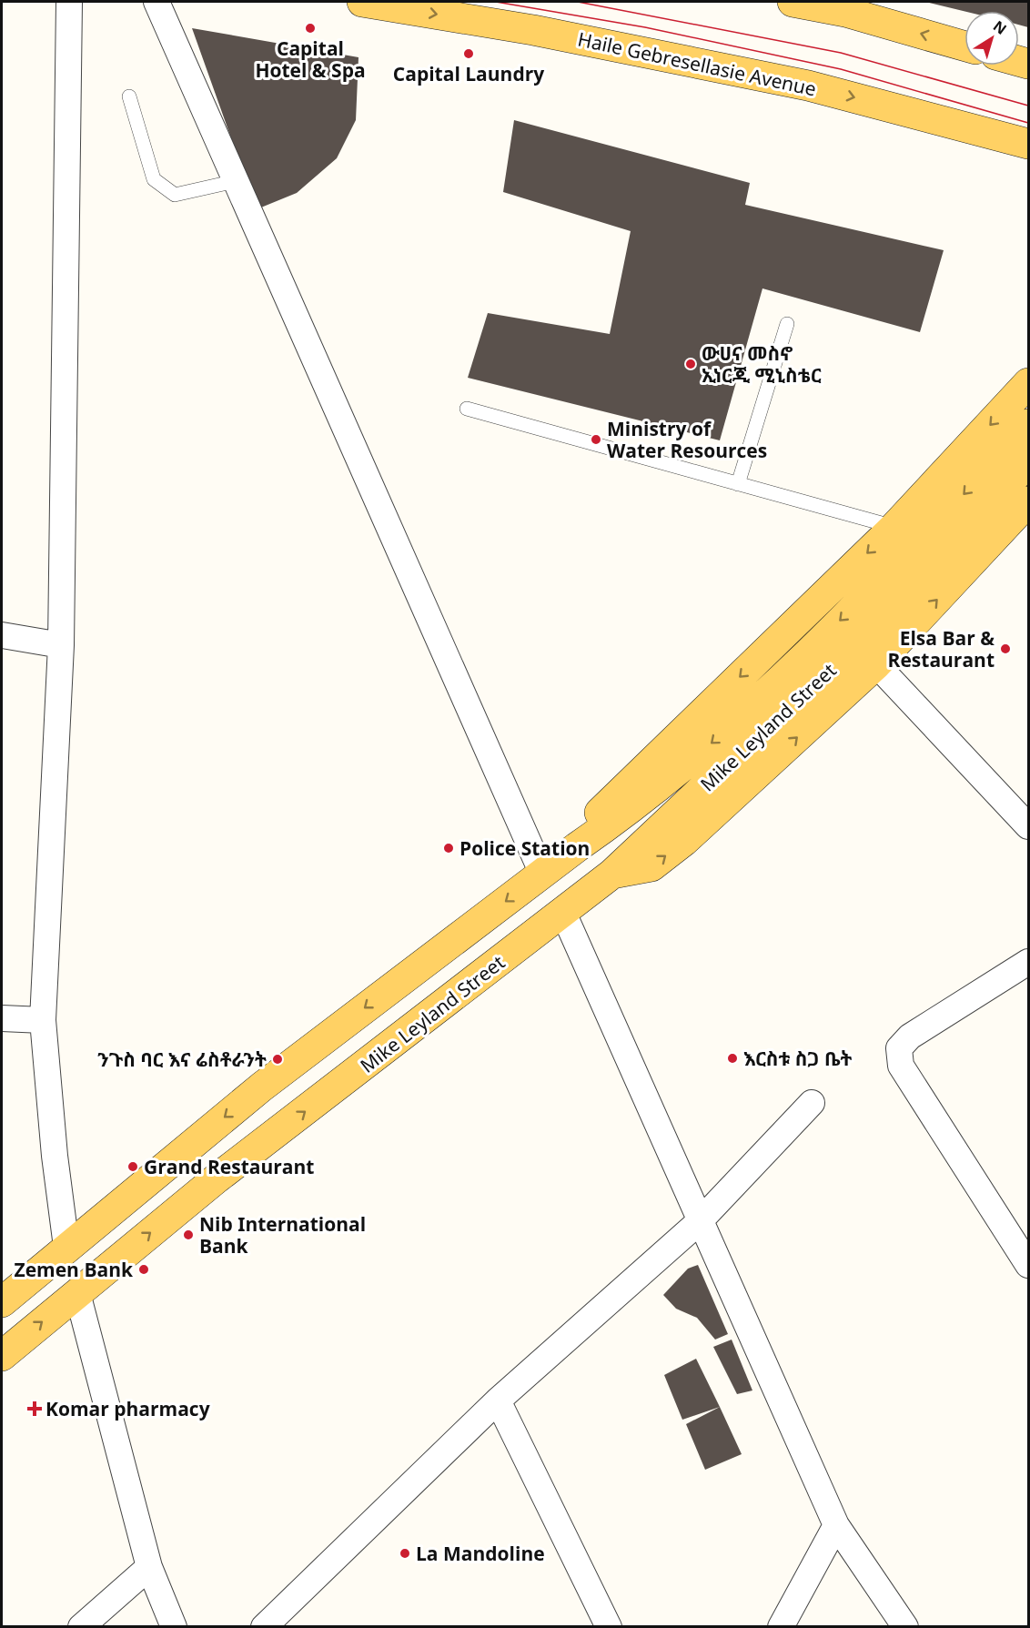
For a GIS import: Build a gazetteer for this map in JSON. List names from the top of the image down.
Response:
{
  "streets": {
    "main road": ["Haile Gebresellasie Avenue", "Mike Leyland Street"]
  },
  "one_way": ["Haile Gebresellasie Avenue"],
  "places": {
    "other": [
      "Capital Hotel & Spa",
      "Capital Laundry",
      "ውሀና መስኖ ኢነርጂ ሚኒስቴር",
      "Ministry of Water Resources",
      "Elsa Bar & Restaurant",
      "Police Station",
      "እርስቱ ስጋ ቤት",
      "ንጉስ ባር እና ሬስቶራንት",
      "Grand Restaurant",
      "Nib International Bank",
      "Zemen Bank",
      "La Mandoline"
    ],
    "health": ["Komar pharmacy"]
  },
  "north": "top right"
}
